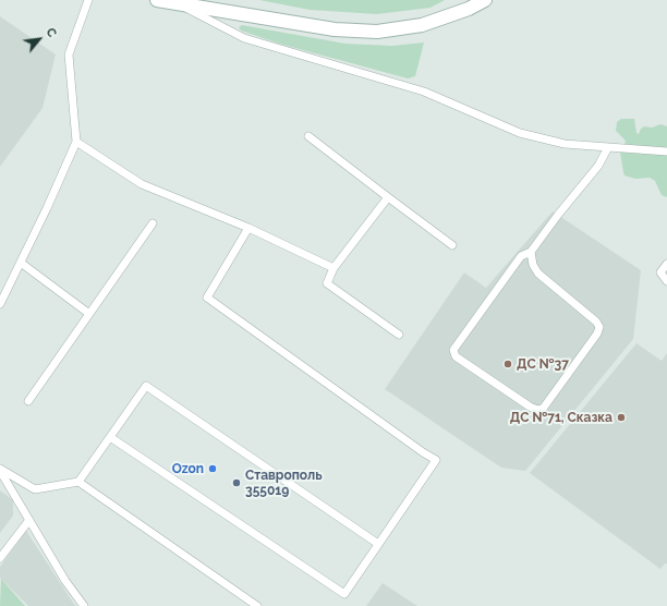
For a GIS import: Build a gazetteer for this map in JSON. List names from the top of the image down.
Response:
{
  "places": [
    "ДС №37",
    "ДС №71, Сказка",
    "Ozon",
    "Ставрополь 355019"
  ],
  "north": "top right"
}
